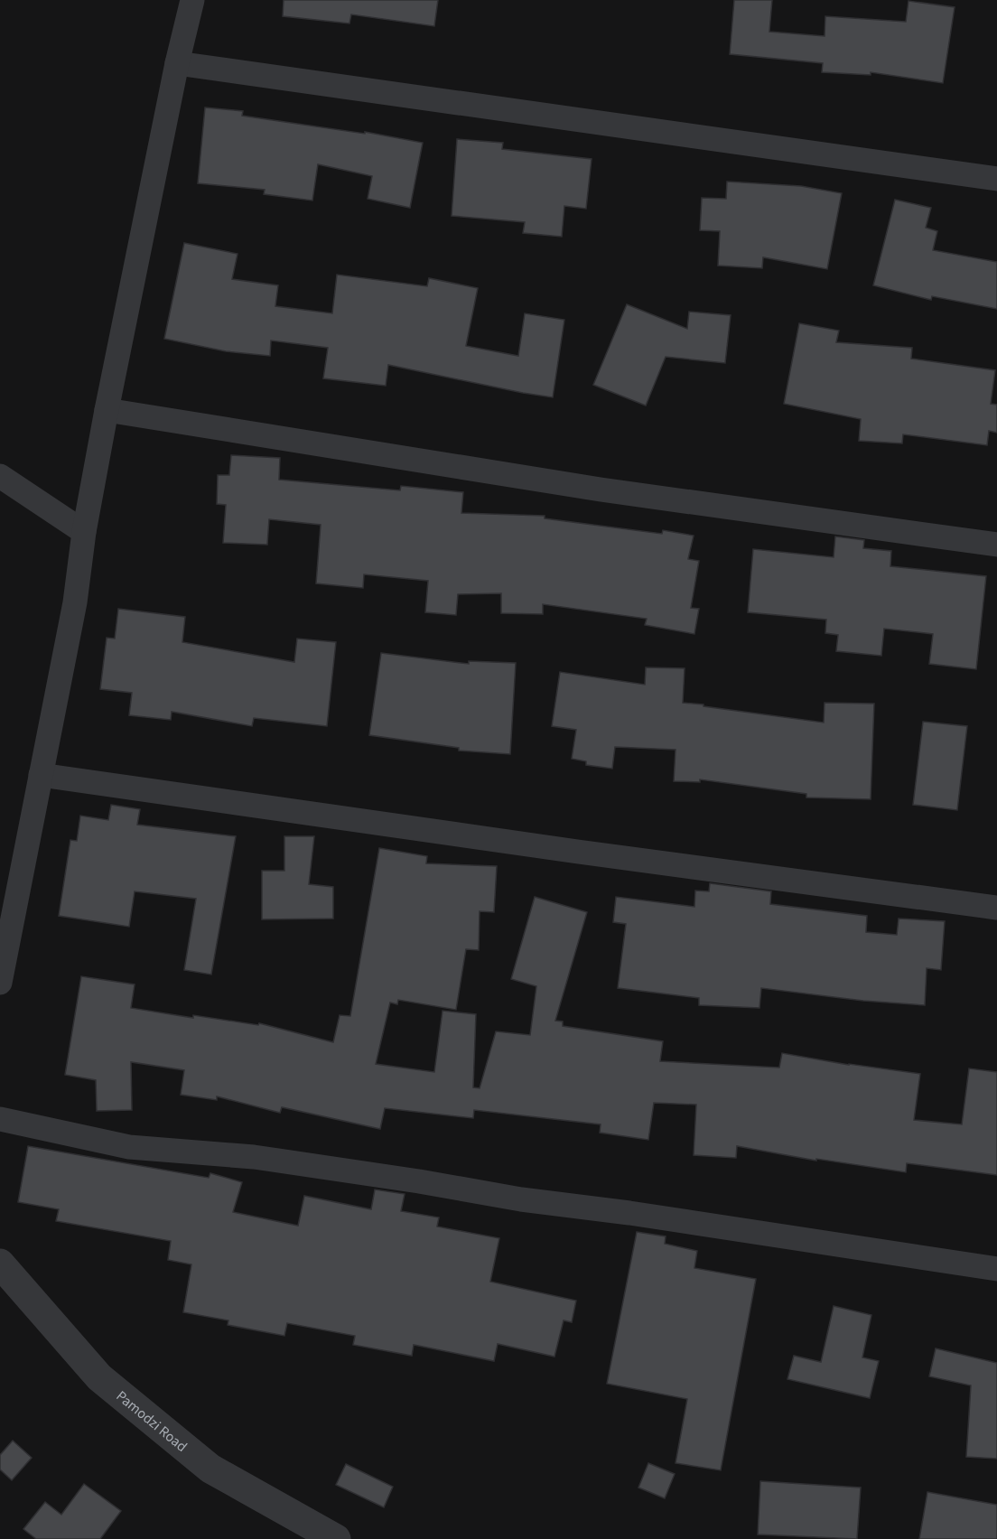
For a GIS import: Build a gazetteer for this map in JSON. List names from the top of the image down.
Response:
{
  "streets": {
    "street": ["Pamodzi Road"]
  }
}
